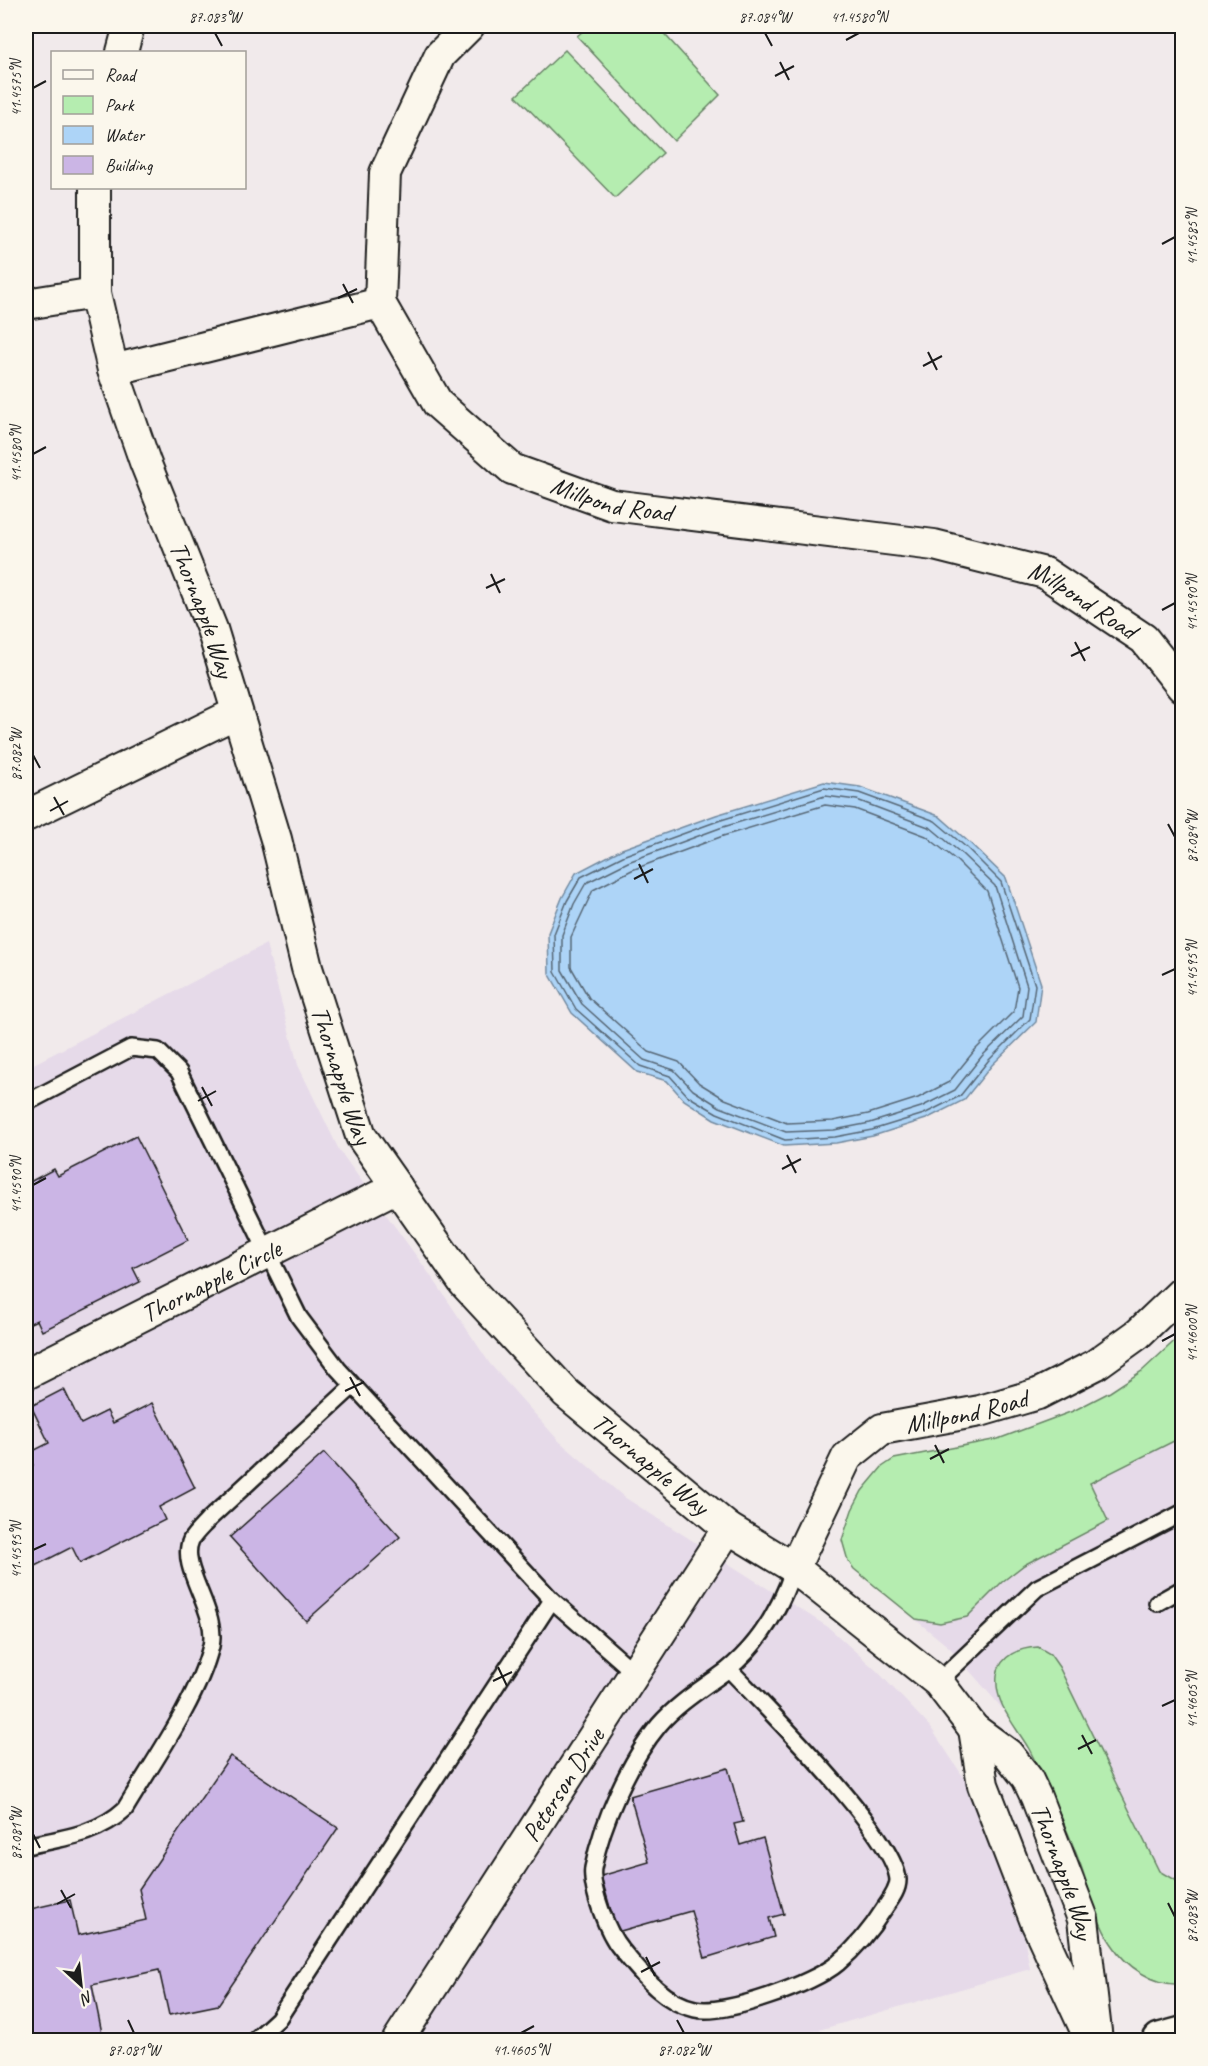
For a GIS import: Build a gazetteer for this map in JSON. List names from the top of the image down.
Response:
{
  "streets": {
    "street": [
      "Millpond Road",
      "Thornapple Way",
      "Thornapple Circle",
      "Peterson Drive"
    ]
  },
  "crossings": [
    ["Millpond Road", "Thornapple Way"],
    ["Thornapple Way", "Thornapple Circle"],
    ["Thornapple Way", "Peterson Drive"]
  ],
  "legend": [
    "Road",
    "Park",
    "Water",
    "Building"
  ],
  "north": "bottom right",
  "coordinates": [
    "87.083°W",
    "87.084°W",
    "41.4580°N",
    "41.4575°N",
    "41.4585°N",
    "41.4590°N",
    "87.082°W",
    "41.4595°N",
    "41.4600°N",
    "41.4605°N",
    "87.081°W"
  ]
}
